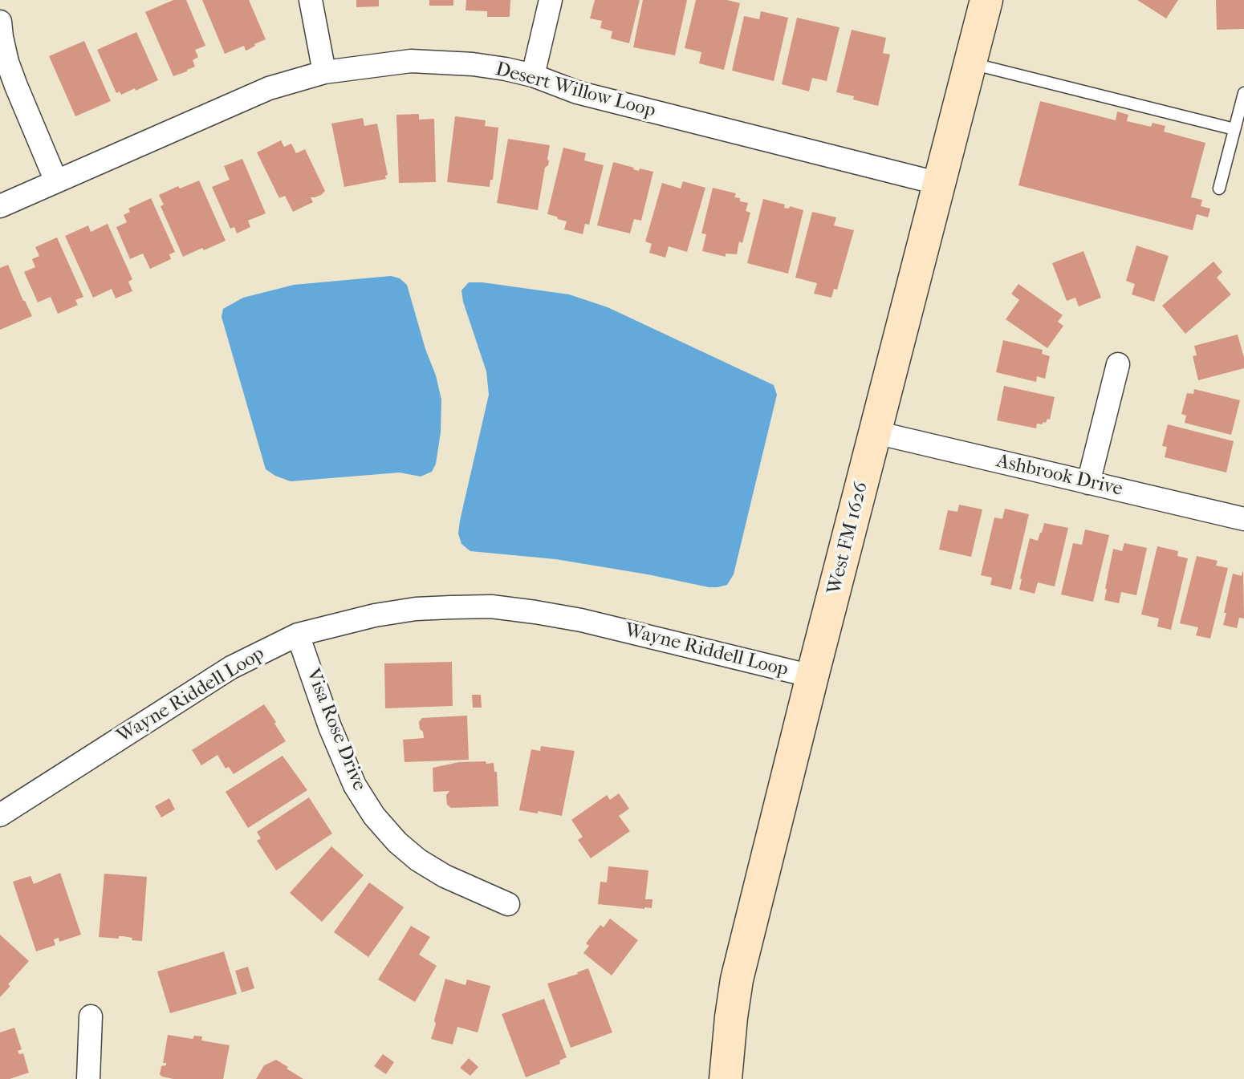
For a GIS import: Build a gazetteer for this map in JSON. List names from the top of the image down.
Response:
{
  "streets": {
    "main road": ["West FM 1626"],
    "street": [
      "Desert Willow Loop",
      "Ashbrook Drive",
      "Wayne Riddell Loop",
      "Visa Rose Drive"
    ]
  },
  "crossings": [
    ["Desert Willow Loop", "West FM 1626"],
    ["Ashbrook Drive", "West FM 1626"],
    ["West FM 1626", "Wayne Riddell Loop"],
    ["Wayne Riddell Loop", "Visa Rose Drive"]
  ]
}
